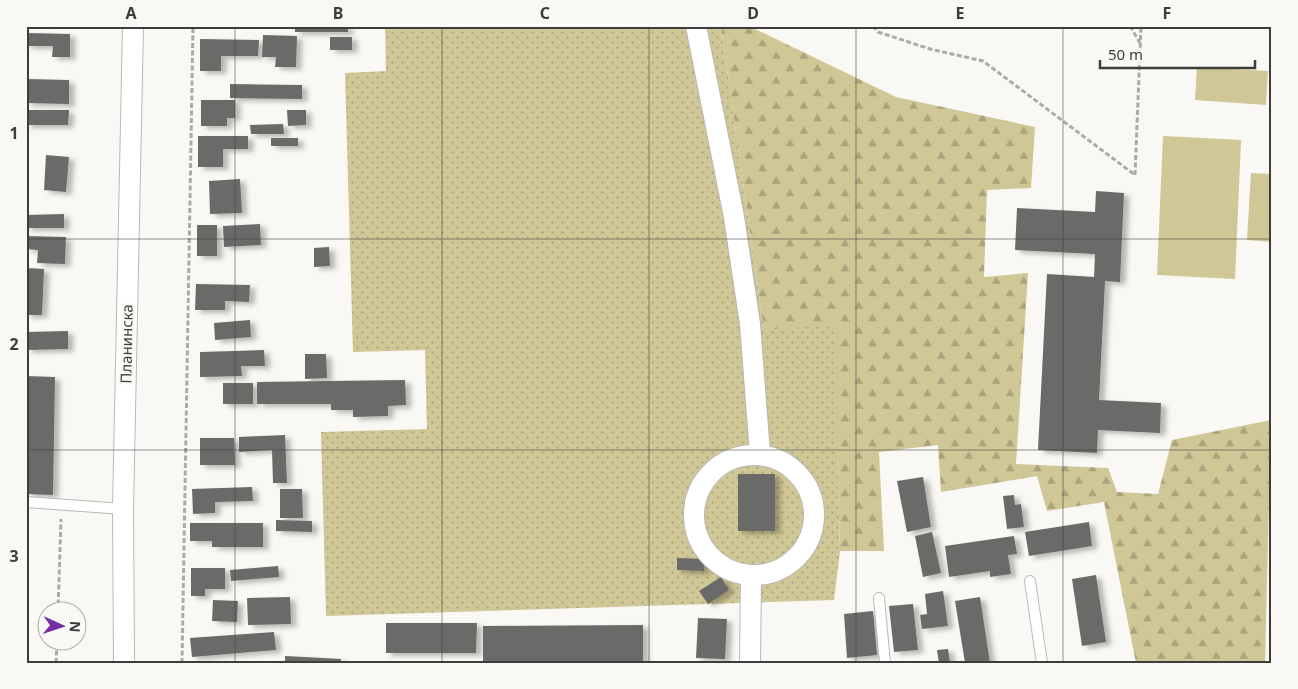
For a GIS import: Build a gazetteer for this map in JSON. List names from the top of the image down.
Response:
{
  "streets": {
    "street": ["Планинска"]
  },
  "scale_bar": "50 m",
  "north": "right",
  "grid": {
    "columns": [
      "A",
      "B",
      "C",
      "D",
      "E",
      "F"
    ],
    "rows": ["1", "2", "3"]
  }
}
